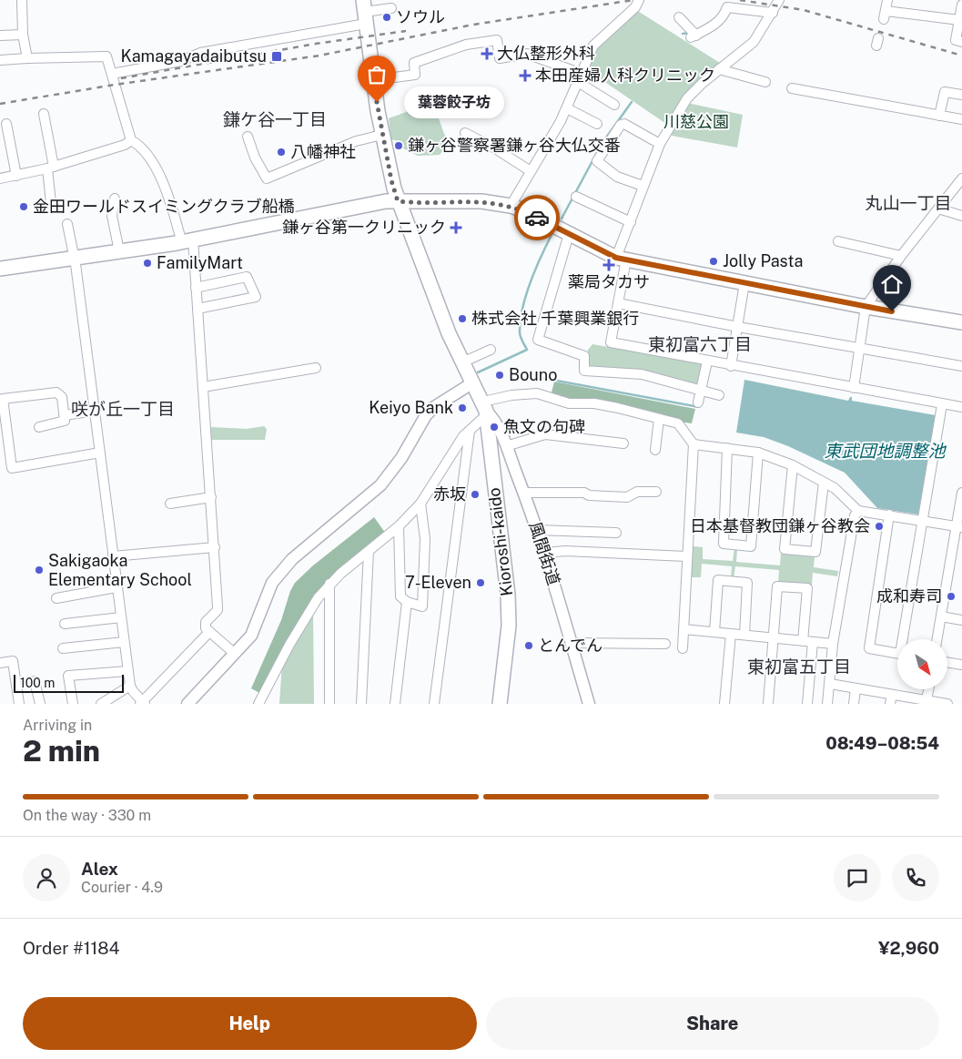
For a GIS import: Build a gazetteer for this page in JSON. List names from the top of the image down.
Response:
{
  "streets": {
    "main road": ["Kioroshi-kaido"],
    "street": ["風間街道"]
  },
  "crossings": [
    ["Kioroshi-kaido", "風間街道"]
  ],
  "districts": [
    "鎌ケ谷一丁目",
    "丸山一丁目",
    "東初富六丁目",
    "咲が丘一丁目",
    "東初富五丁目"
  ],
  "water": ["東武団地調整池"],
  "parks": ["川慈公園"],
  "places": {
    "other": [
      "ソウル",
      "葉蓉餃子坊",
      "鎌ヶ谷警察署鎌ヶ谷大仏交番",
      "八幡神社",
      "金田ワールドスイミングクラブ船橋",
      "Jolly Pasta",
      "FamilyMart",
      "株式会社 千葉興業銀行",
      "Bouno",
      "Keiyo Bank",
      "魚文の句碑",
      "赤坂",
      "日本基督教団鎌ヶ谷教会",
      "Sakigaoka Elementary School",
      "7-Eleven",
      "成和寿司",
      "とんでん"
    ],
    "health": [
      "大仏整形外科",
      "本田産婦人科クリニック",
      "鎌ヶ谷第一クリニック",
      "薬局タカサ"
    ],
    "transit": ["Kamagayadaibutsu"]
  },
  "scale_bar": "100 m",
  "north": "bottom right",
  "page": {
    "bubble": "葉蓉餃子坊",
    "scale": "100 m",
    "heading": ["2 min", "Arriving in", "08:49–08:54"],
    "panel": [
      "Alex",
      "Courier · 4.9",
      "Order #1184",
      "¥2,960"
    ],
    "bar": "On the way · 330 m",
    "buttons": ["Help", "Share"]
  }
}
